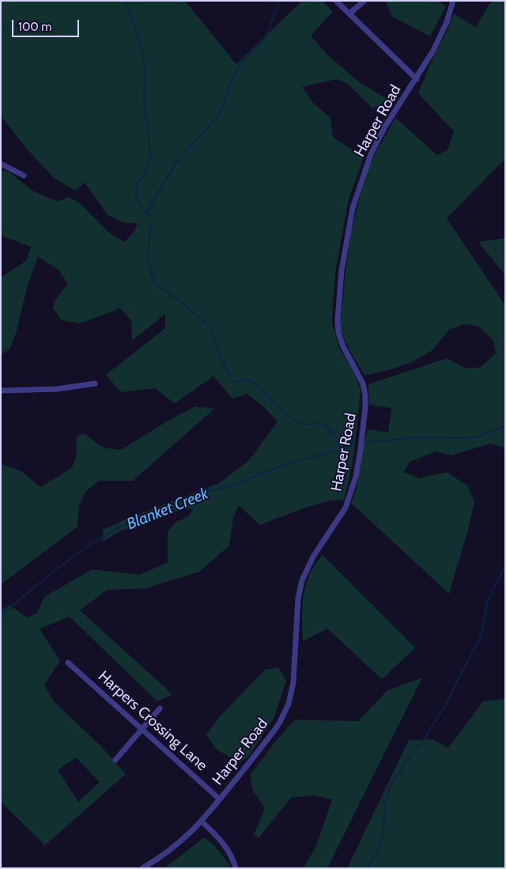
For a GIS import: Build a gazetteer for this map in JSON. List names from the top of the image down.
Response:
{
  "streets": {
    "street": ["Harper Road", "Harpers Crossing Lane"]
  },
  "crossings": [
    ["Harper Road", "Harpers Crossing Lane"]
  ],
  "water": ["Blanket Creek"],
  "scale_bar": "100 m"
}
